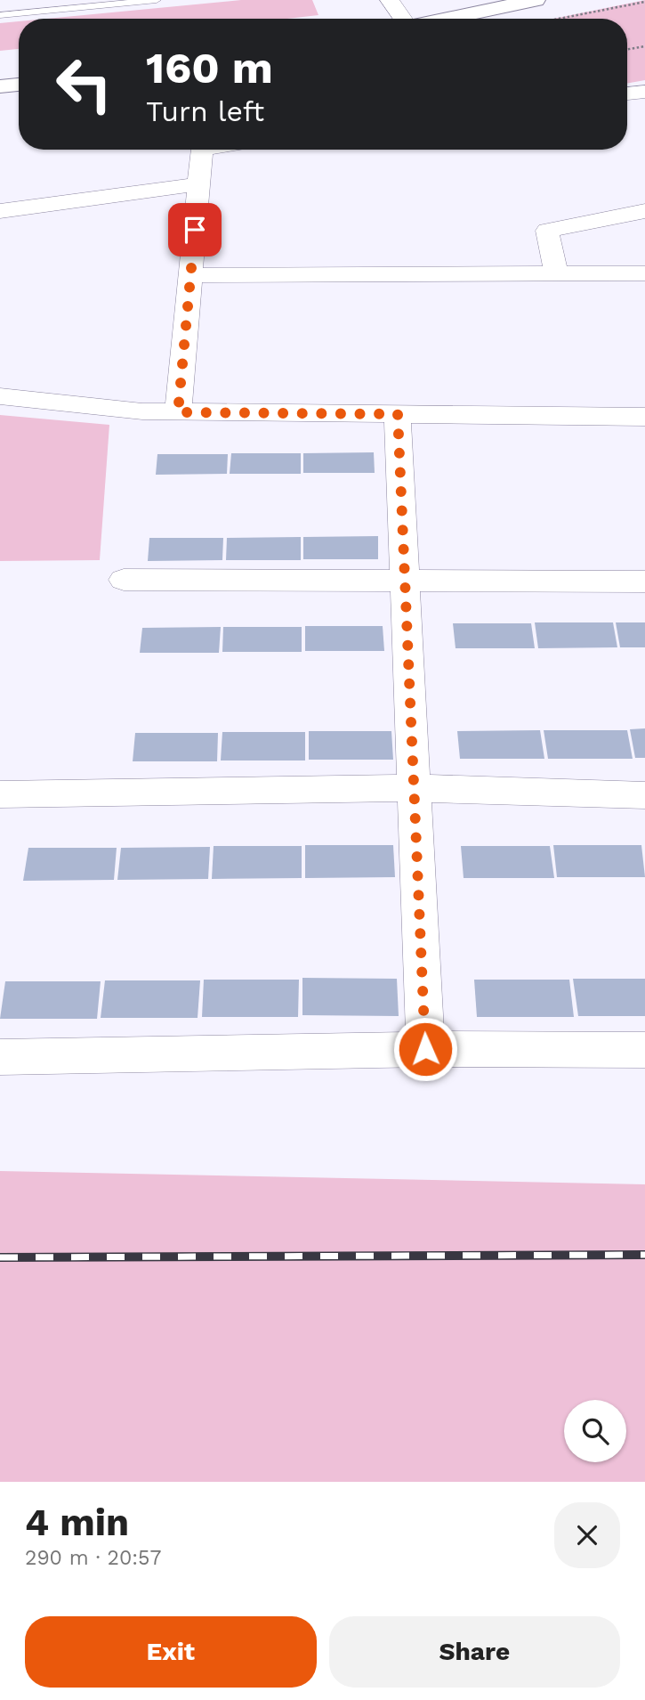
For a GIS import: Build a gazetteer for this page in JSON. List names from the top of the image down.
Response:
{
  "page": {
    "turn": ["160 m", "Turn left"],
    "heading": ["4 min", "290 m · 20:57"],
    "buttons": ["Exit", "Share"]
  }
}
